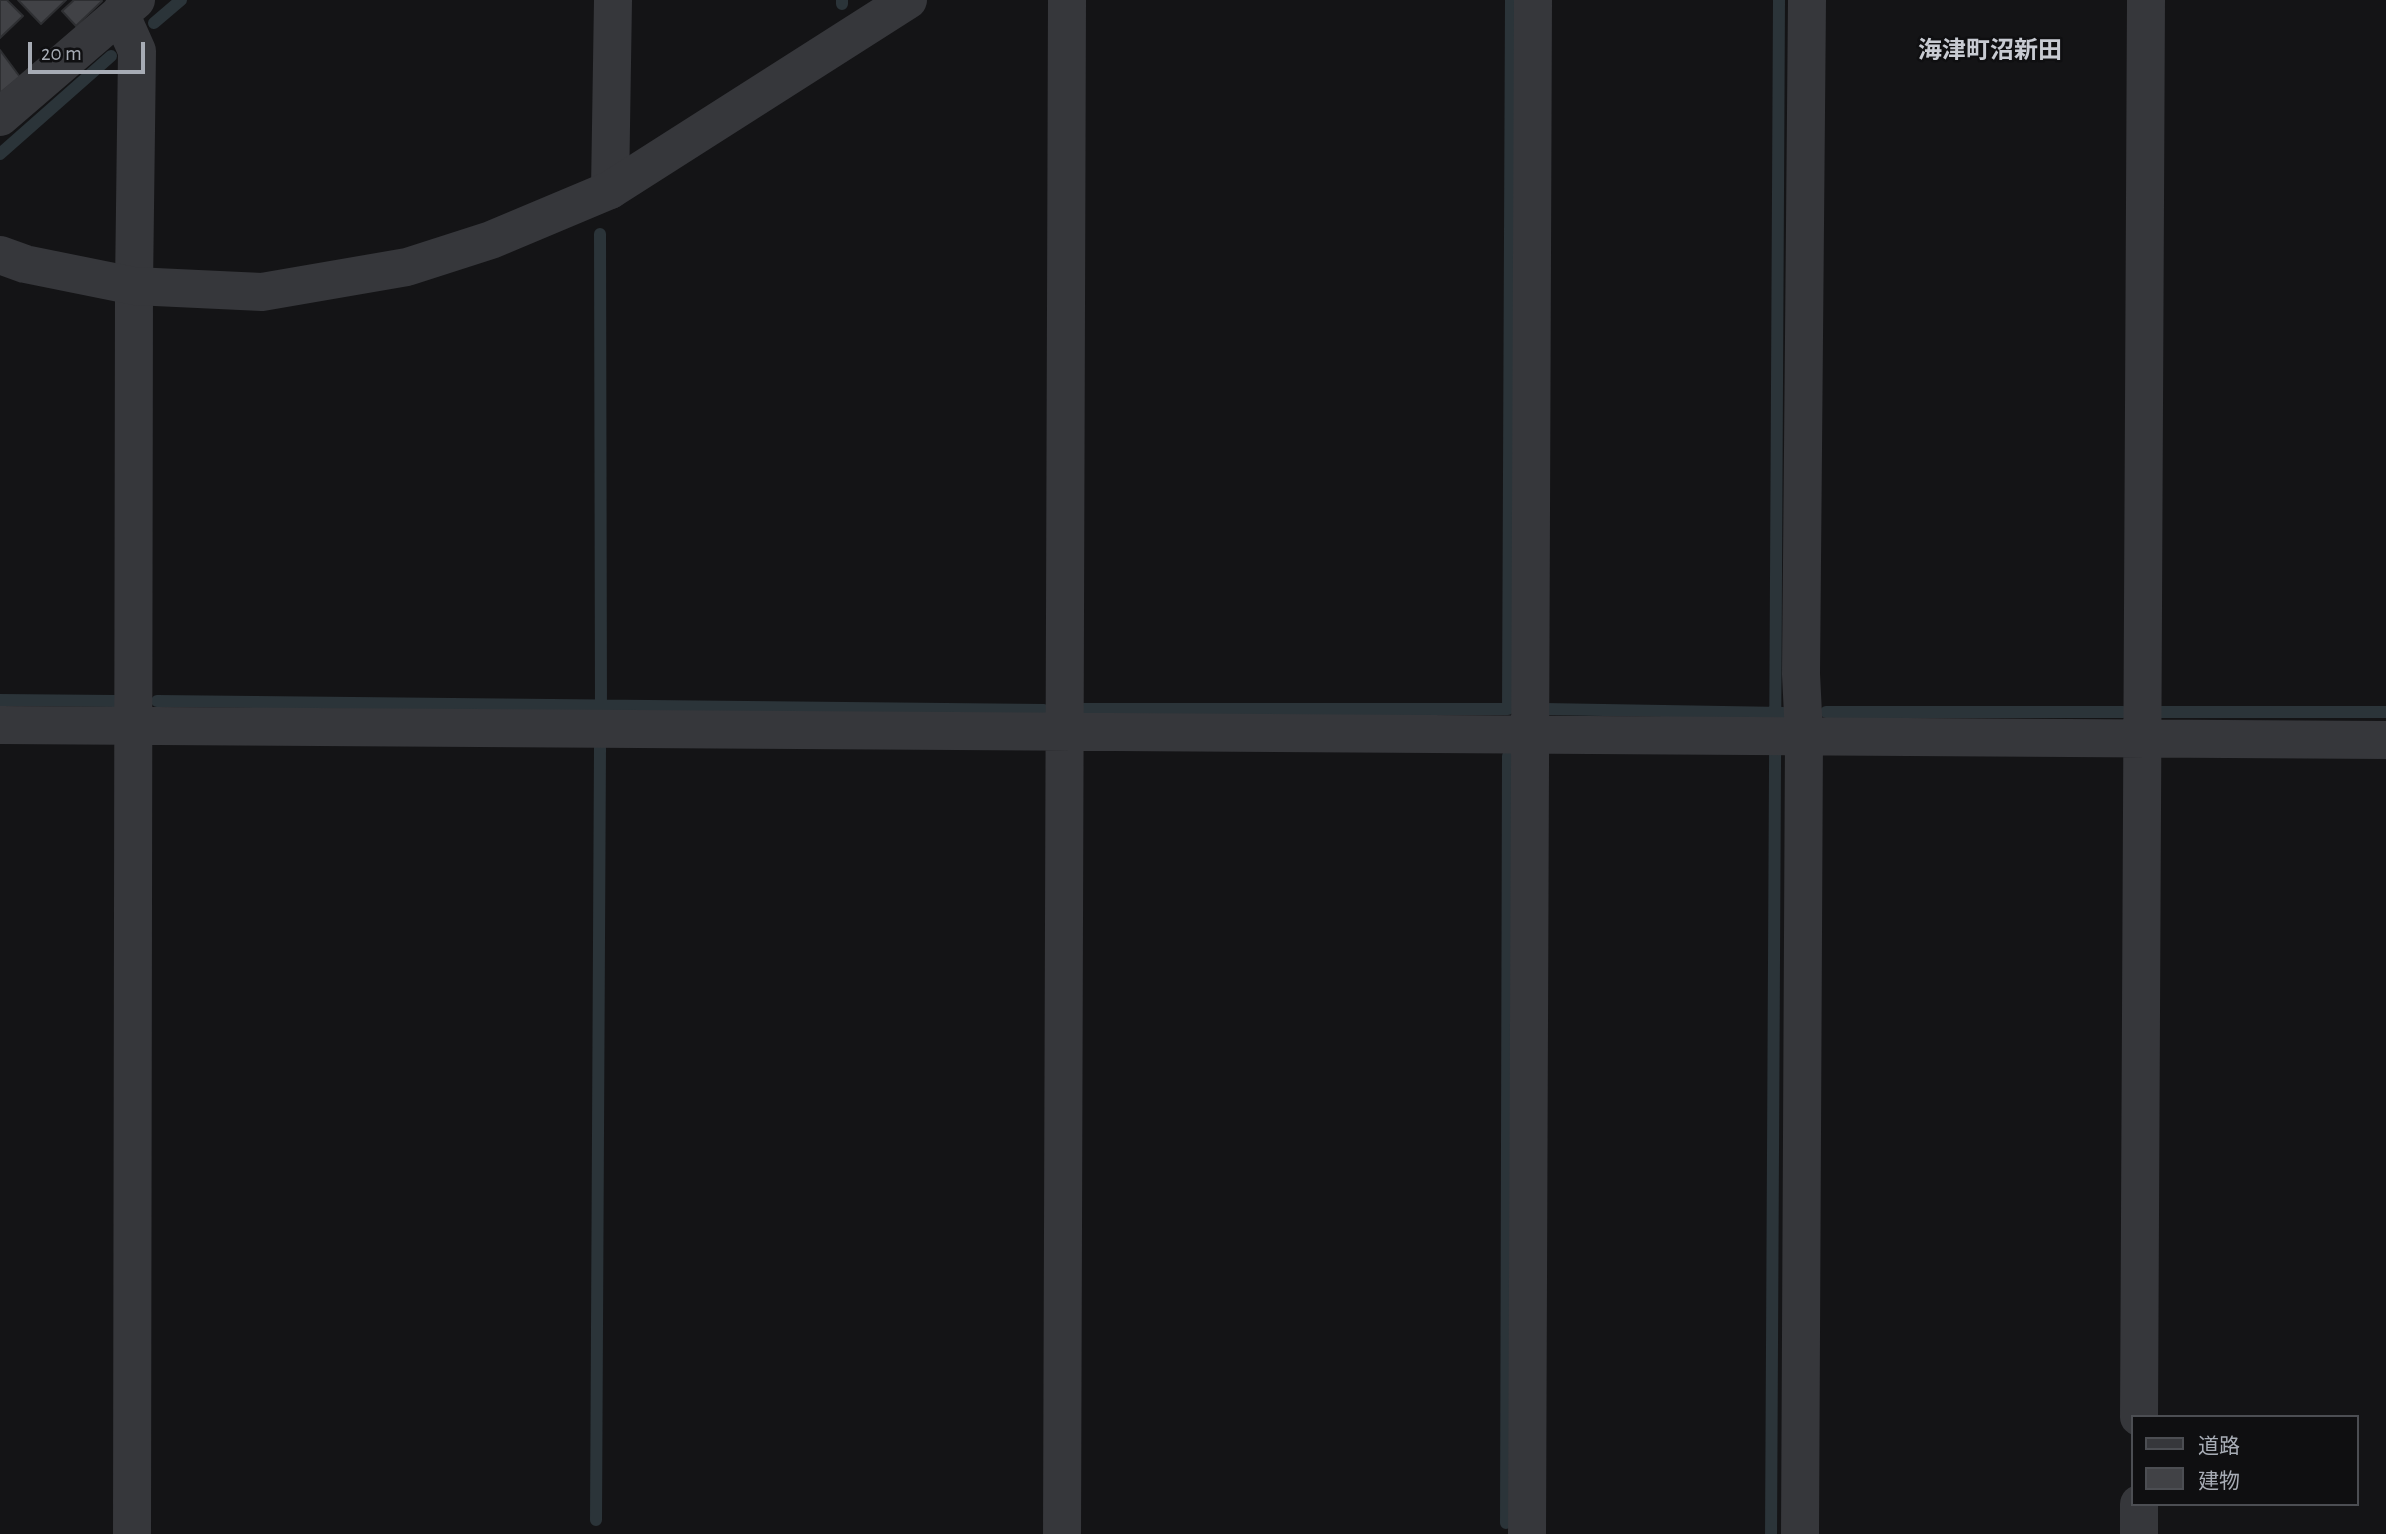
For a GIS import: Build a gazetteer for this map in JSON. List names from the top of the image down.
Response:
{
  "districts": ["海津町沼新田"],
  "legend": ["道路", "建物"],
  "scale_bar": "20 m"
}
